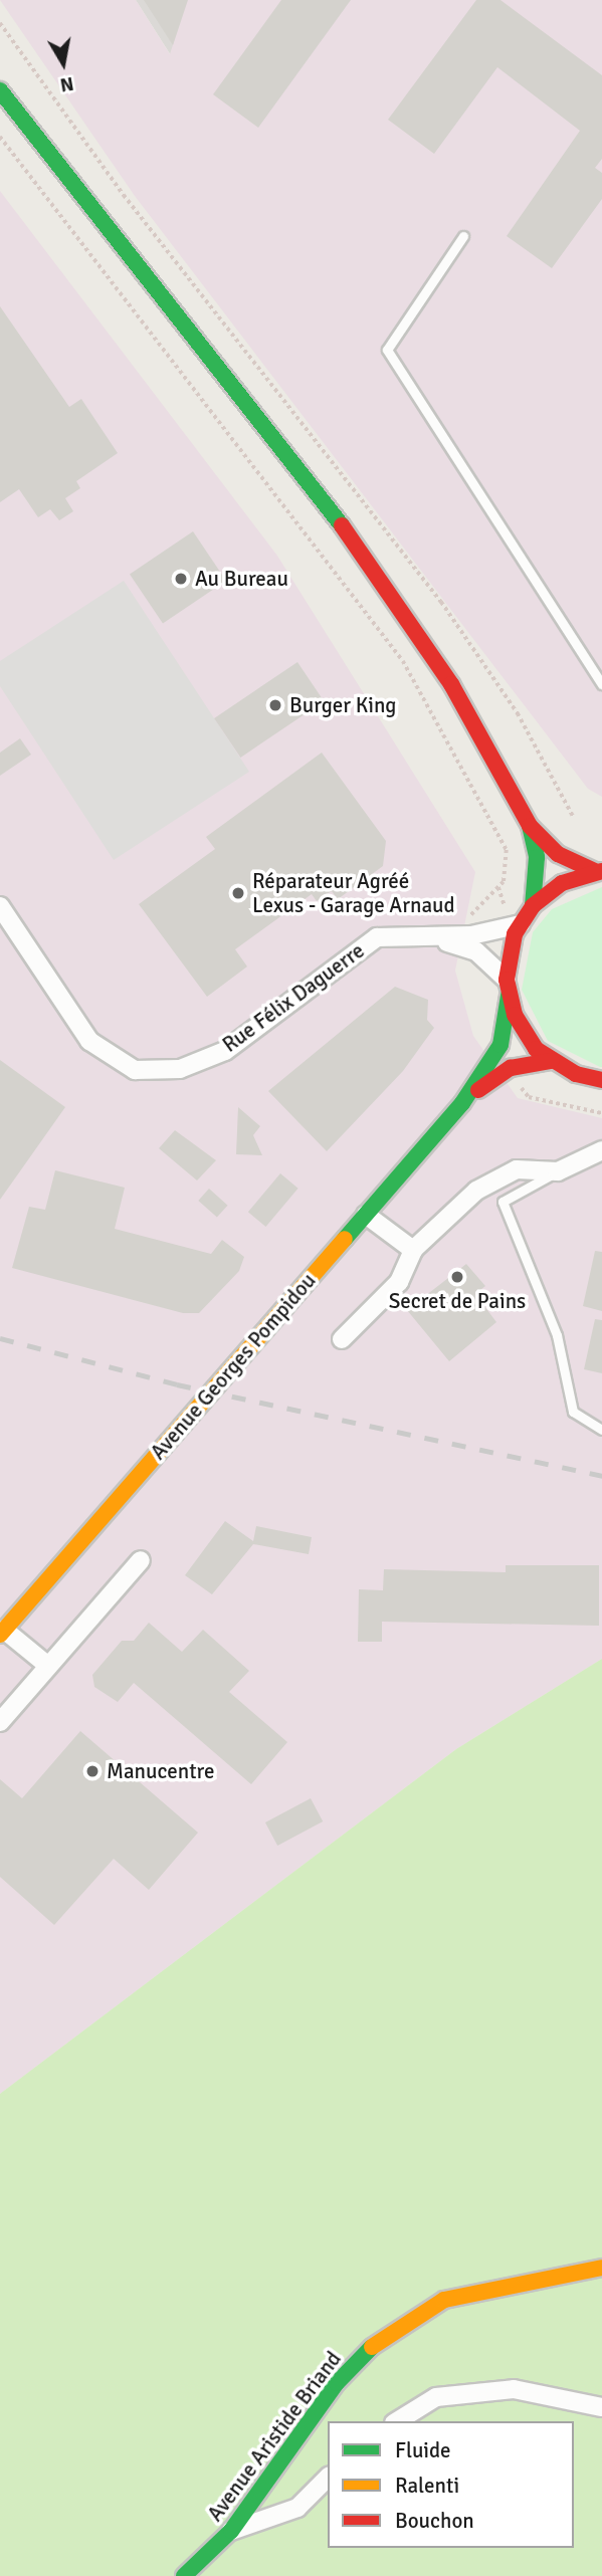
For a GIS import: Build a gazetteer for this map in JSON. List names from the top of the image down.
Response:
{
  "streets": {
    "main road": ["Avenue Georges Pompidou", "Avenue Aristide Briand"],
    "street": ["Rue Félix Daguerre"]
  },
  "crossings": [
    ["Rue Félix Daguerre", "Avenue Georges Pompidou"]
  ],
  "places": [
    "Au Bureau",
    "Burger King",
    "Réparateur Agréé Lexus - Garage Arnaud",
    "Secret de Pains",
    "Manucentre"
  ],
  "legend": ["Fluide", "Ralenti", "Bouchon"],
  "north": "bottom"
}
